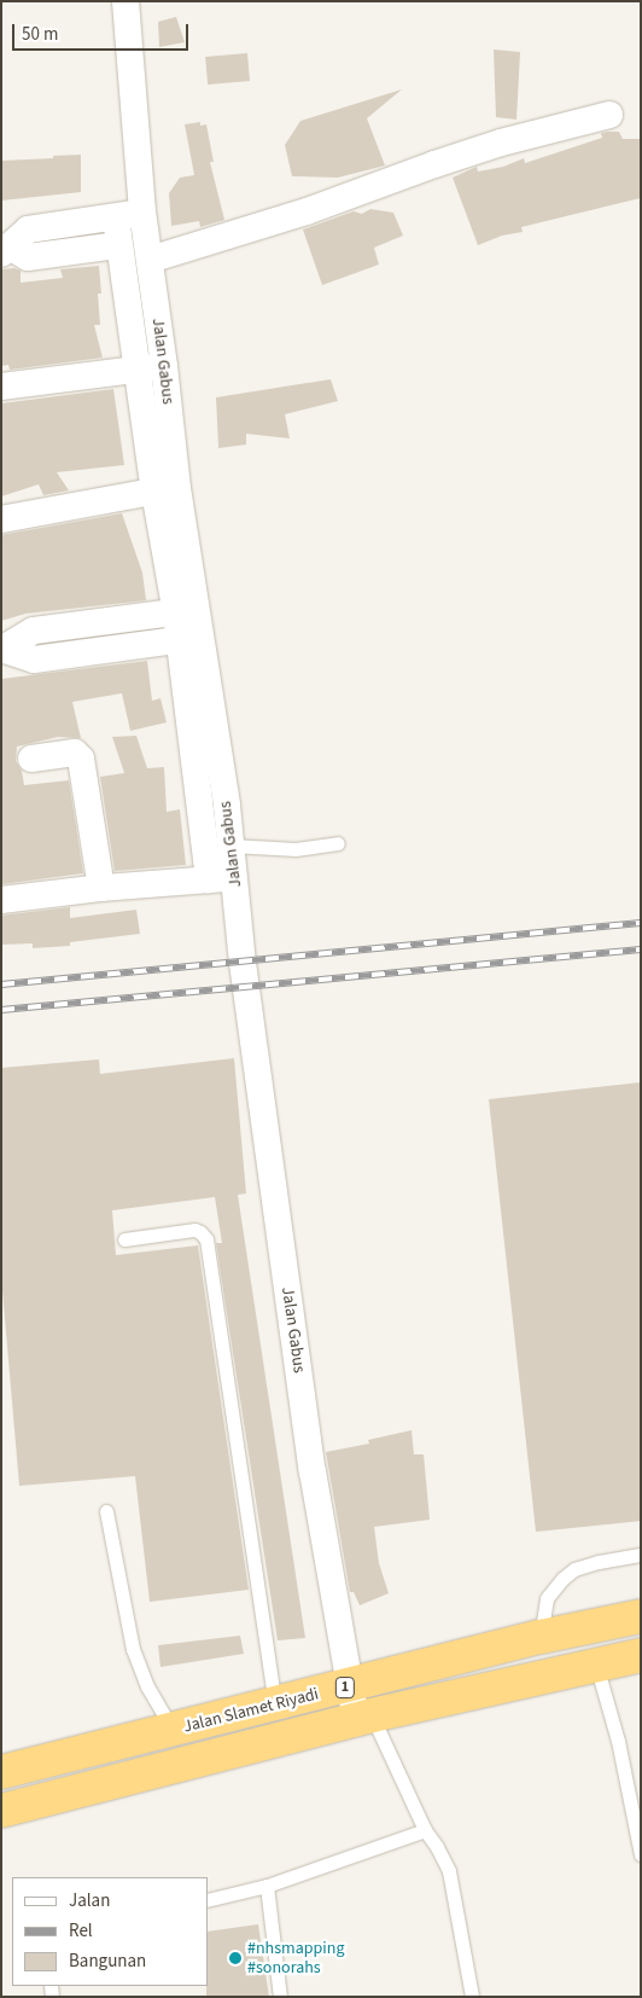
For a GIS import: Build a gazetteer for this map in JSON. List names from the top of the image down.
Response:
{
  "streets": {
    "highway": ["1", "Jalan Slamet Riyadi"],
    "street": ["Jalan Gabus"]
  },
  "crossings": [
    ["Jalan Gabus", "Jalan Slamet Riyadi"]
  ],
  "places": ["#nhsmapping #sonorahs"],
  "legend": ["Jalan", "Rel", "Bangunan"],
  "scale_bar": "50 m"
}
